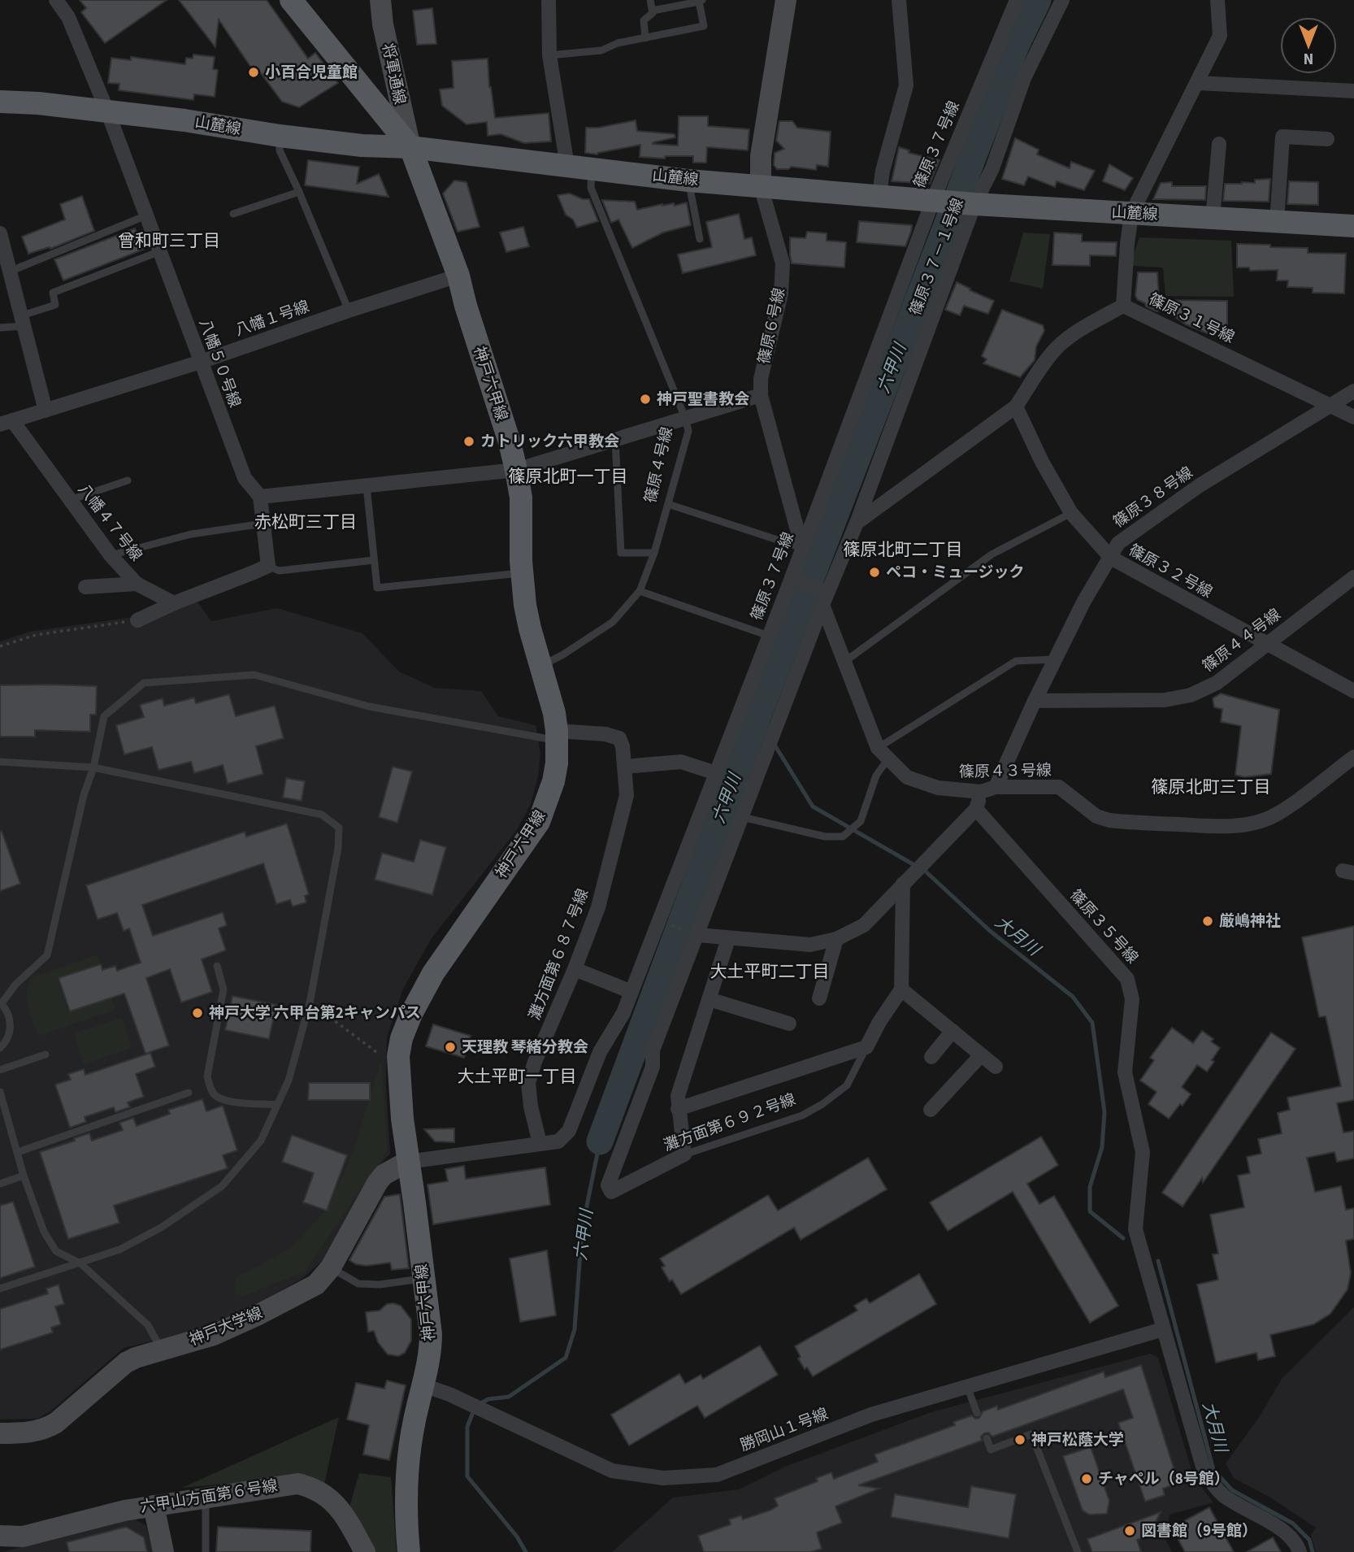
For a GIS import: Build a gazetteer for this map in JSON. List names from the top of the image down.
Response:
{
  "streets": {
    "main road": ["山麓線", "神戸六甲線"],
    "street": [
      "将軍通線",
      "篠原３７号線",
      "篠原３７－１号線",
      "八幡１号線",
      "篠原３１号線",
      "篠原６号線",
      "八幡５０号線",
      "篠原３８号線",
      "八幡４７号線",
      "篠原３２号線",
      "篠原４４号線",
      "篠原４３号線",
      "篠原３５号線",
      "灘方面第６８７号線",
      "灘方面第６９２号線",
      "神戸大学線",
      "勝岡山１号線",
      "六甲山方面第６号線"
    ],
    "lane": ["篠原４号線"]
  },
  "crossings": [
    ["将軍通線", "山麓線"],
    ["将軍通線", "神戸六甲線"],
    ["山麓線", "篠原３７号線"],
    ["山麓線", "篠原３７－１号線"],
    ["山麓線", "篠原３１号線"],
    ["山麓線", "篠原６号線"],
    ["山麓線", "八幡５０号線"],
    ["山麓線", "神戸六甲線"],
    ["山麓線", "篠原４号線"],
    ["篠原３７号線", "篠原６号線"],
    ["篠原３７号線", "神戸六甲線"],
    ["篠原３７号線", "灘方面第６８７号線"],
    ["篠原３７号線", "神戸大学線"],
    ["篠原３７－１号線", "篠原４３号線"],
    ["篠原３７－１号線", "灘方面第６９２号線"],
    ["八幡１号線", "八幡５０号線"],
    ["八幡１号線", "神戸六甲線"],
    ["八幡１号線", "八幡４７号線"],
    ["篠原３１号線", "篠原３８号線"],
    ["神戸六甲線", "篠原４号線"],
    ["神戸六甲線", "灘方面第６８７号線"],
    ["神戸六甲線", "神戸大学線"],
    ["神戸六甲線", "勝岡山１号線"],
    ["篠原３８号線", "篠原３２号線"],
    ["篠原３８号線", "篠原４４号線"],
    ["篠原３８号線", "篠原４３号線"],
    ["篠原３２号線", "篠原４４号線"],
    ["篠原３５号線", "勝岡山１号線"]
  ],
  "districts": [
    "曾和町三丁目",
    "篠原北町一丁目",
    "赤松町三丁目",
    "篠原北町二丁目",
    "篠原北町三丁目",
    "大土平町二丁目",
    "大土平町一丁目"
  ],
  "water": ["六甲川", "大月川"],
  "places": [
    "小百合児童館",
    "神戸聖書教会",
    "カトリック六甲教会",
    "ペコ・ミュージック",
    "厳嶋神社",
    "神戸大学 六甲台第2キャンパス",
    "天理教 琴緒分教会",
    "神戸松蔭大学",
    "チャペル（8号館）",
    "図書館（9号館）"
  ],
  "north": "bottom"
}
